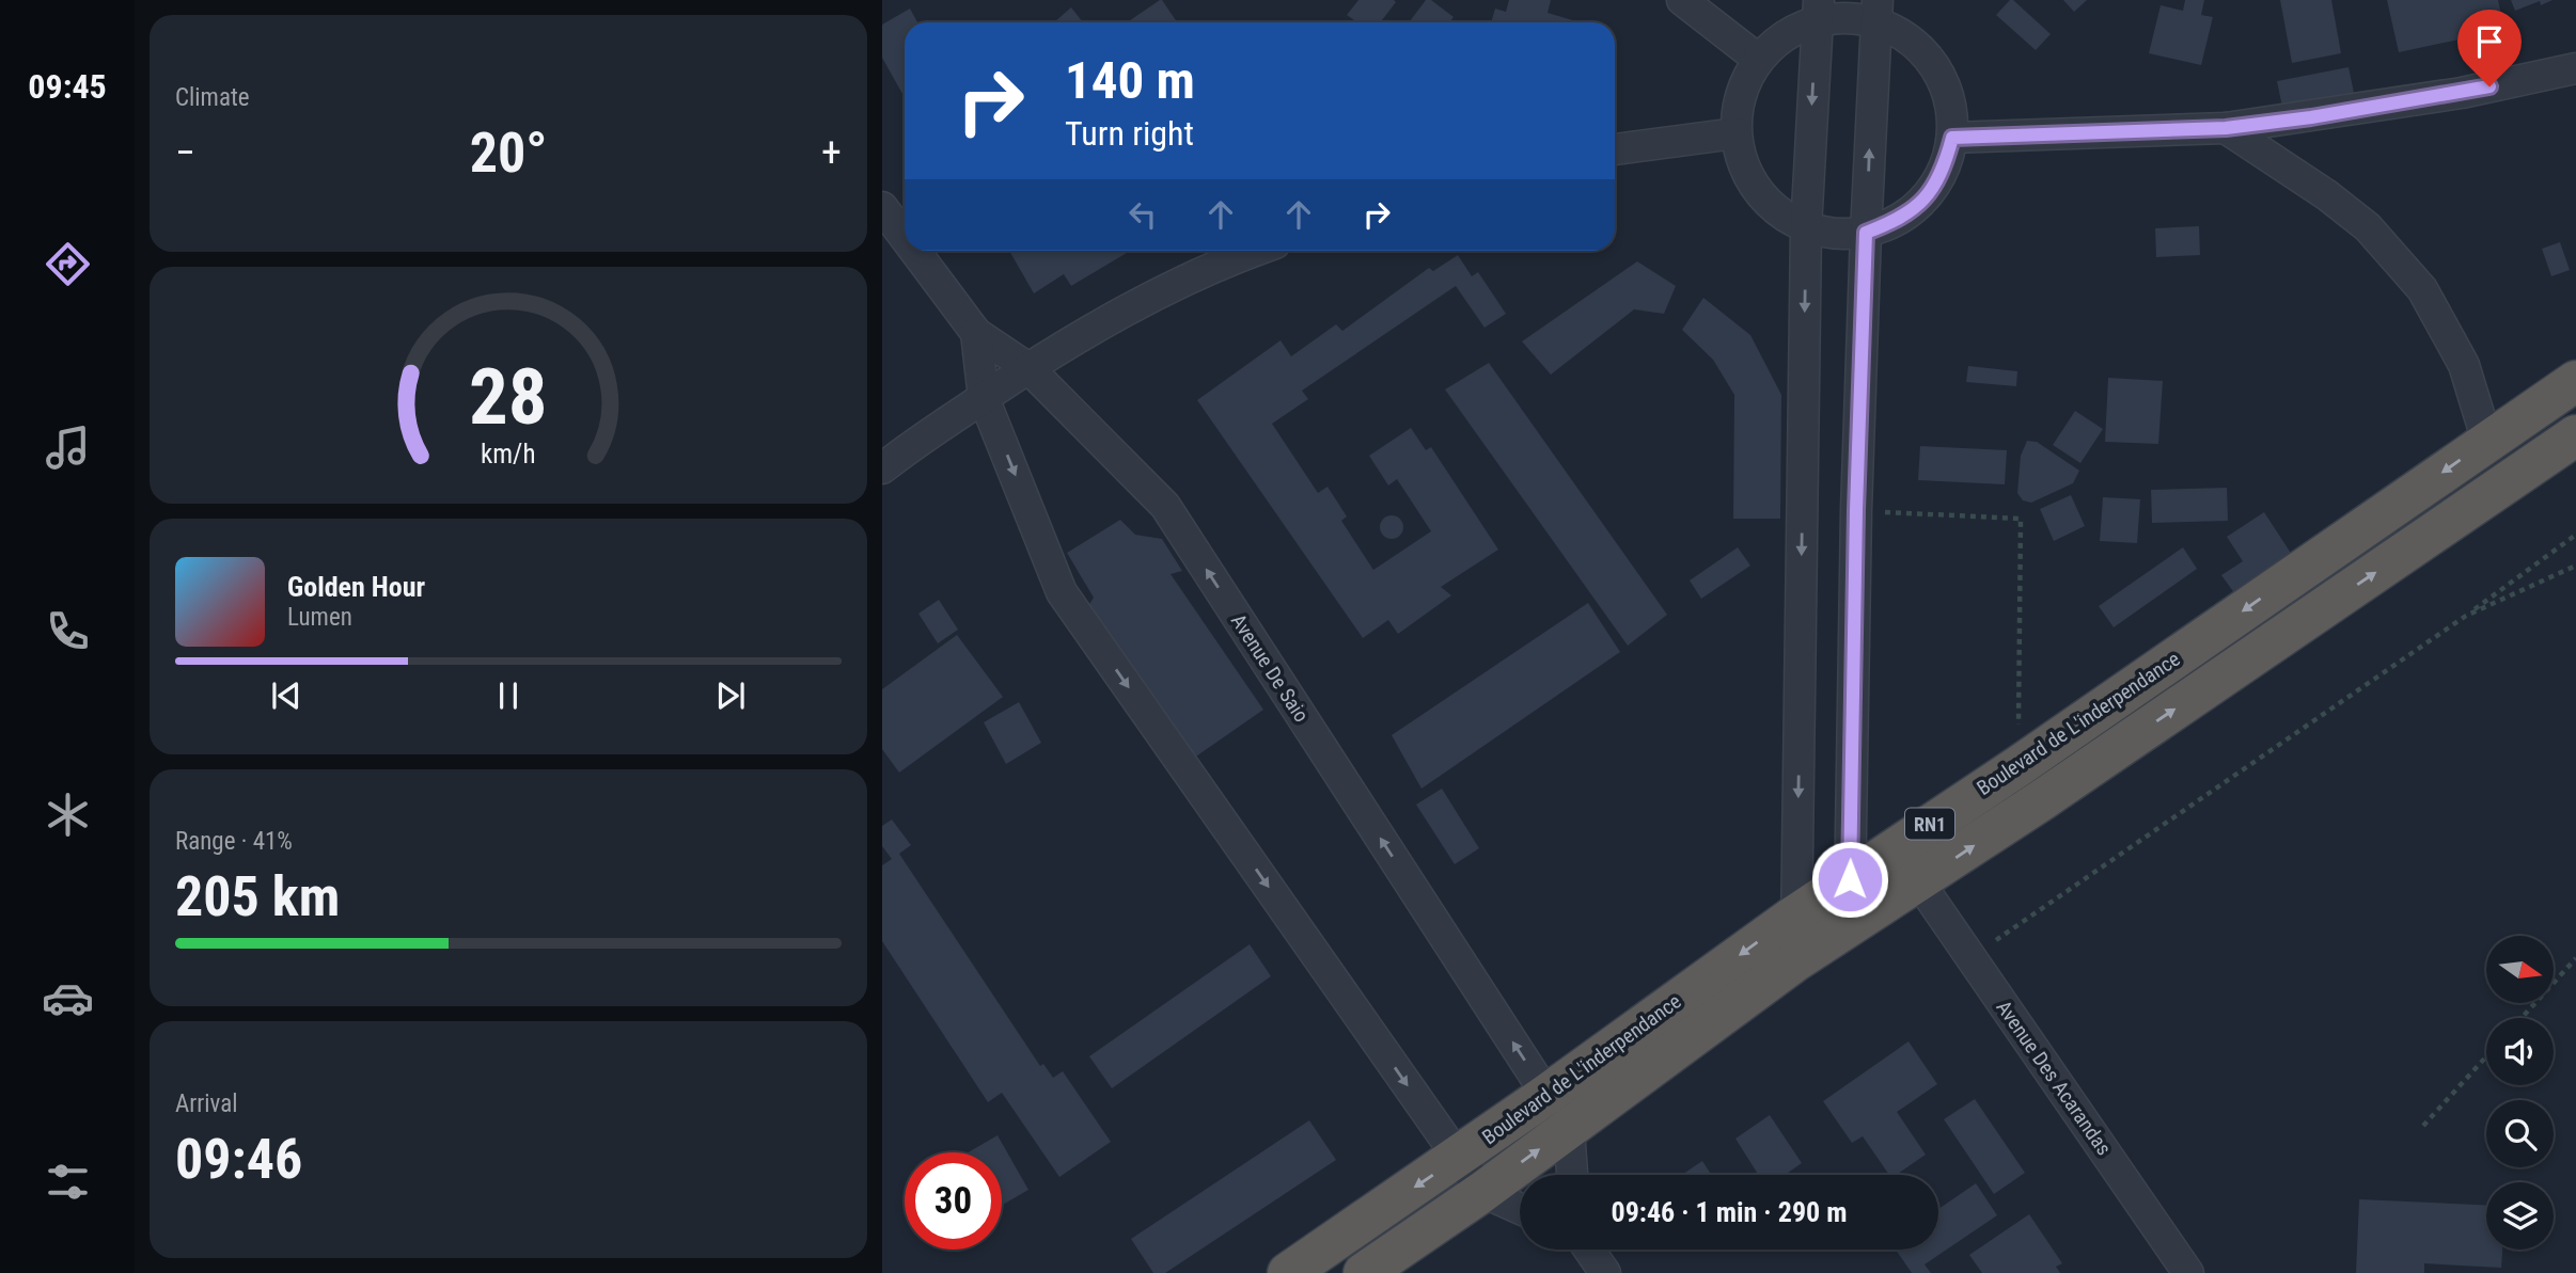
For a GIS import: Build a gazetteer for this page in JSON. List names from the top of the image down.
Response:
{
  "streets": {
    "highway": ["Boulevard de L'inderpendance", "RN1"],
    "street": ["Avenue De Saio", "Avenue Des Acarandas"]
  },
  "crossings": [
    ["Avenue De Saio", "Boulevard de L'inderpendance"],
    ["Boulevard de L'inderpendance", "Avenue Des Acarandas"]
  ],
  "north": "right",
  "page": {
    "tabs": "09:45",
    "tile": [
      "Climate",
      ["Range · 41%", "205 km"],
      ["Arrival", "09:46"]
    ],
    "turn": ["140 m", "Turn right"],
    "heat": ["−", "20°", "+"],
    "song": ["Golden Hour", "Lumen"],
    "limit": "30",
    "trip": "09:46 · 1 min · 290 m",
    "gauge": ["28", "km/h"]
  }
}
